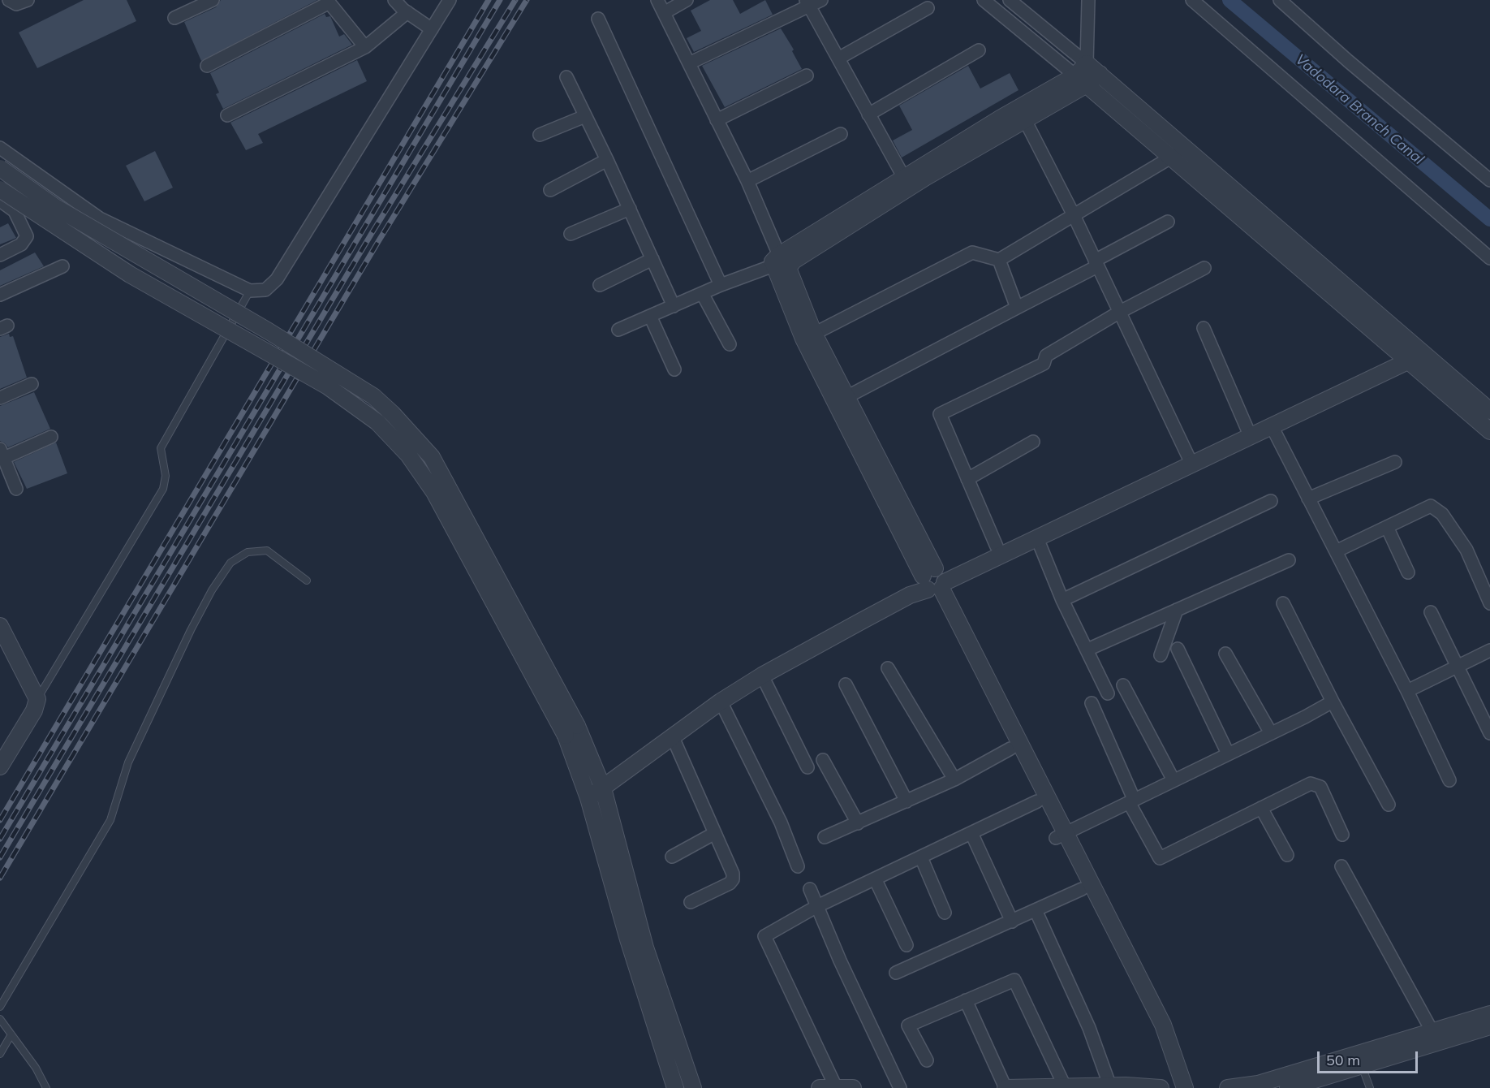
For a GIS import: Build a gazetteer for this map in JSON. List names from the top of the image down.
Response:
{
  "water": ["Vadodara Branch Canal"],
  "scale_bar": "50 m"
}
